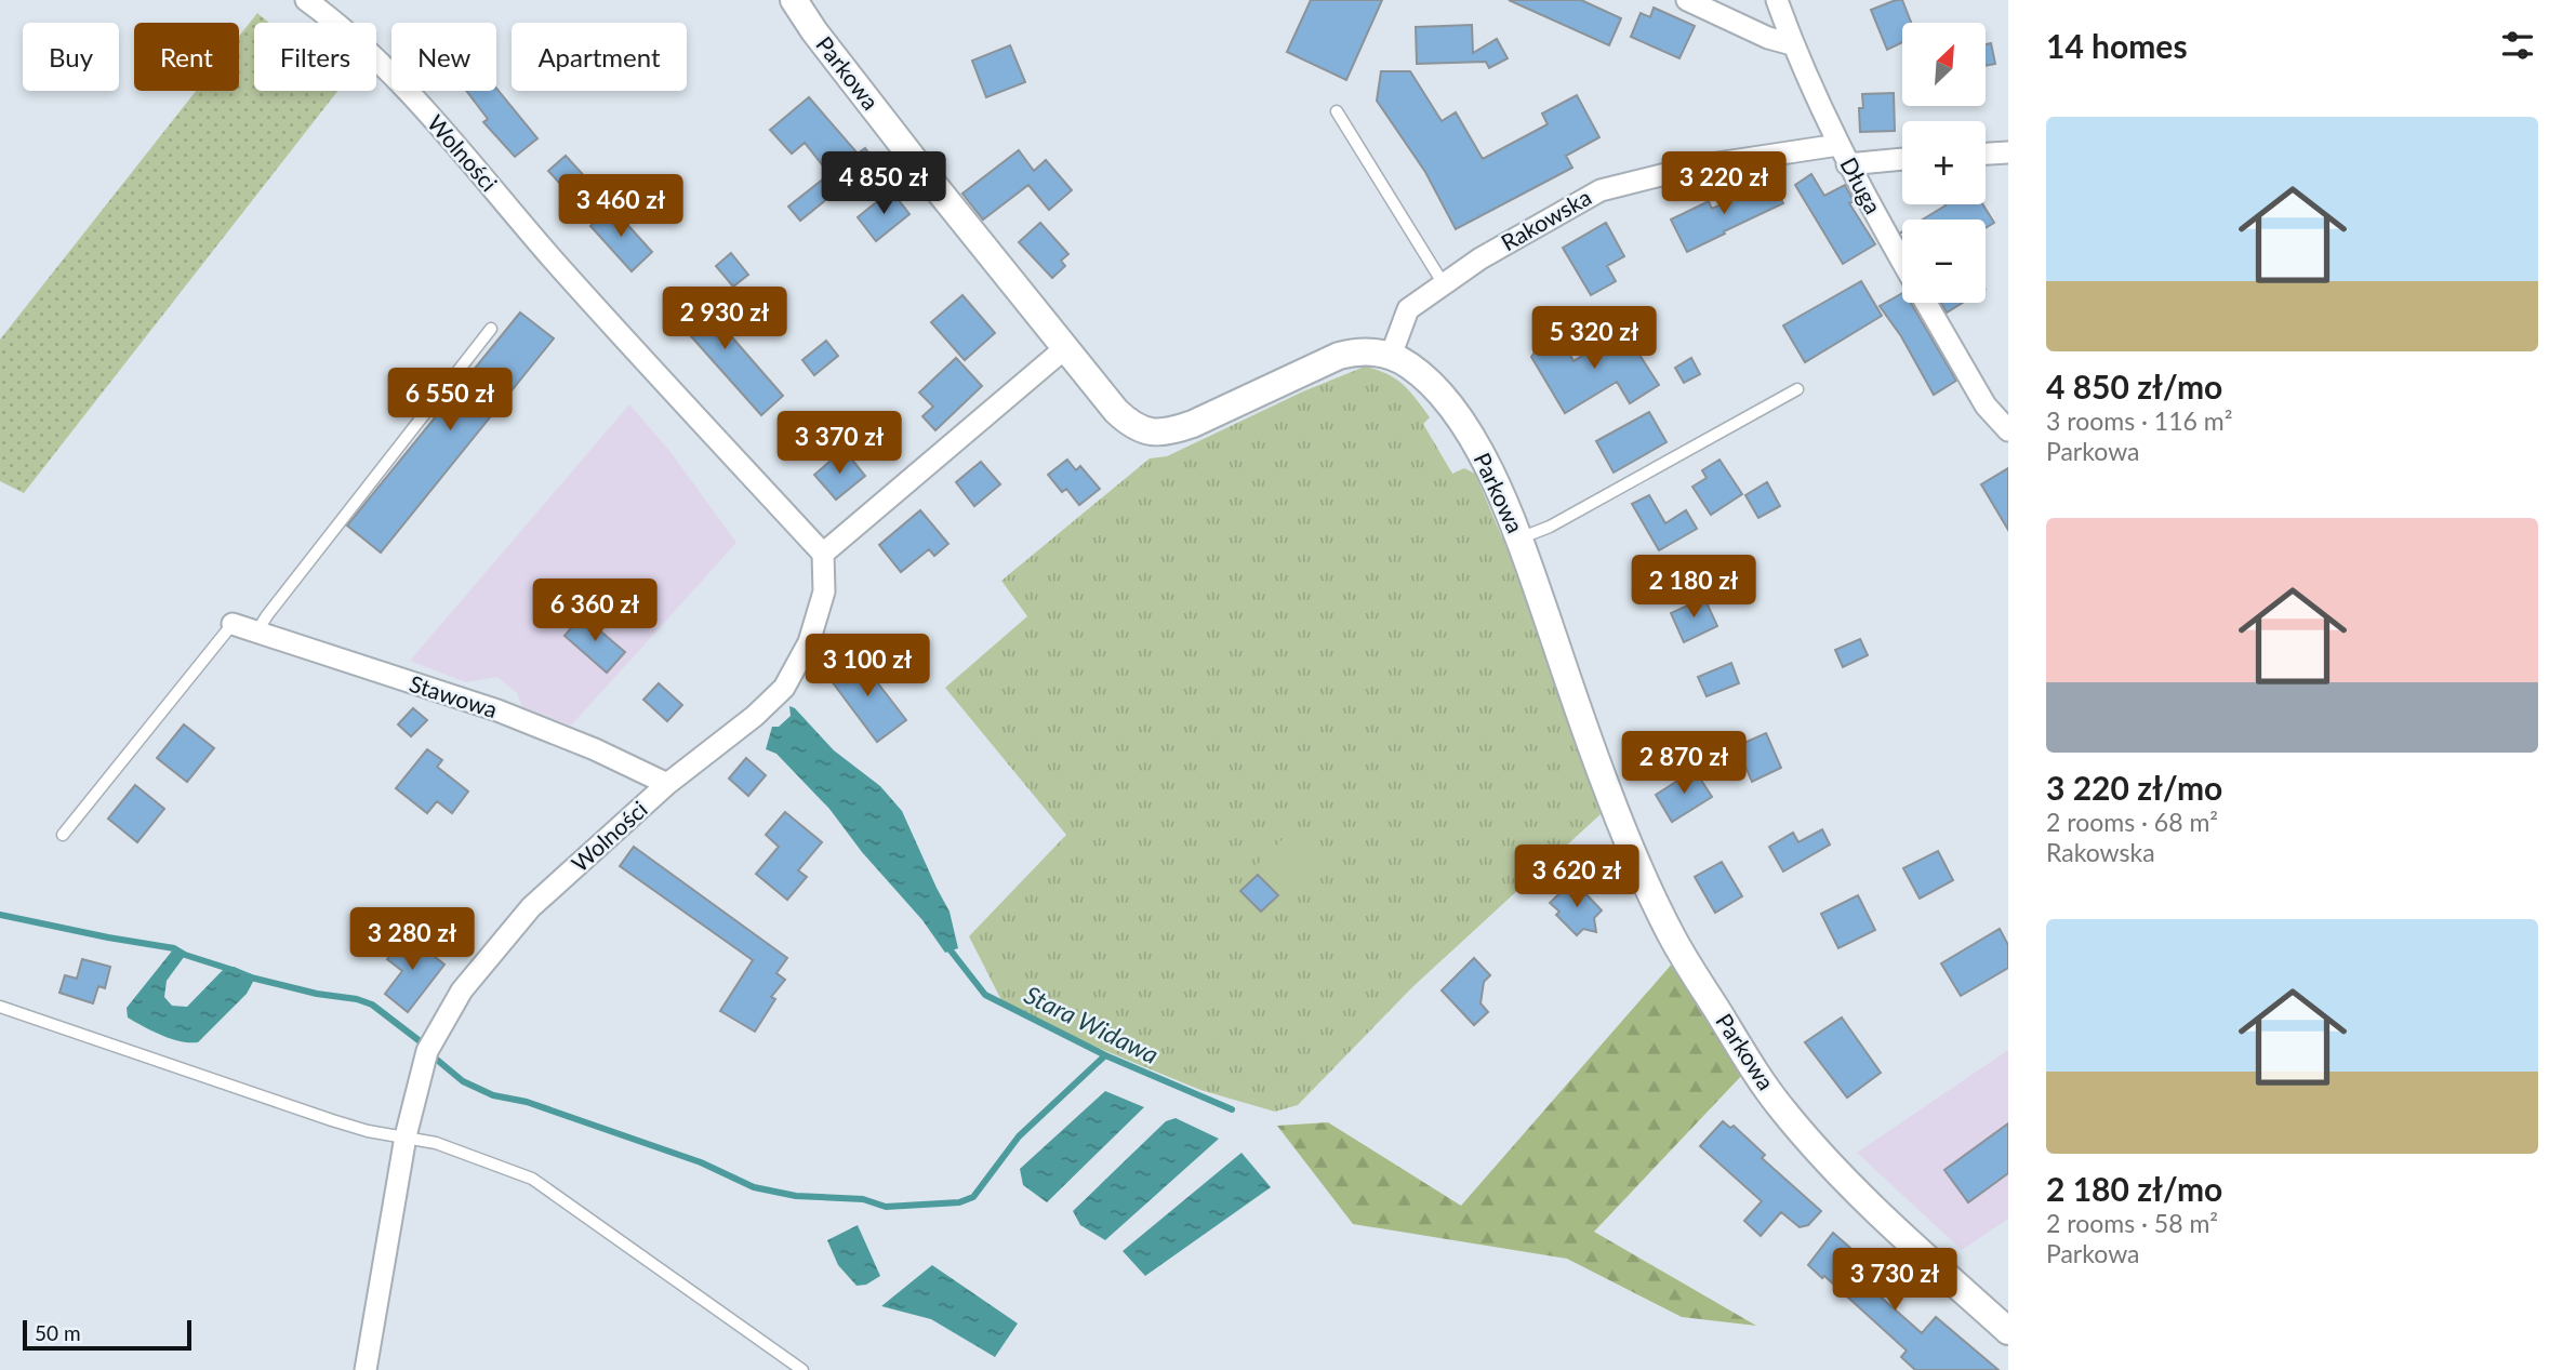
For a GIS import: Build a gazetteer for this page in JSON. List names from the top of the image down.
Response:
{
  "streets": {
    "street": [
      "Parkowa",
      "Wolności",
      "Długa",
      "Rakowska",
      "Stawowa"
    ]
  },
  "crossings": [
    ["Parkowa", "Rakowska"],
    ["Wolności", "Stawowa"],
    ["Długa", "Rakowska"]
  ],
  "water": ["Stara Widawa"],
  "scale_bar": "50 m",
  "north": "top right",
  "page": {
    "heading": "14 homes",
    "map_buttons": ["+", "−"],
    "chip": [
      "Buy",
      "Rent",
      "Filters",
      "New",
      "Apartment"
    ],
    "list": [
      {
        "name": "4 850 zł/mo",
        "note": "3 rooms · 116 m² · Parkowa"
      },
      {
        "name": "3 220 zł/mo",
        "note": "2 rooms · 68 m² · Rakowska"
      },
      {
        "name": "2 180 zł/mo",
        "note": "2 rooms · 58 m² · Parkowa"
      }
    ],
    "price": [
      "4 850 zł",
      "3 220 zł",
      "3 460 zł",
      "2 930 zł",
      "5 320 zł",
      "6 550 zł",
      "3 370 zł",
      "2 180 zł",
      "6 360 zł",
      "3 100 zł",
      "2 870 zł",
      "3 620 zł",
      "3 280 zł",
      "3 730 zł"
    ],
    "scale": "50 m"
  }
}
